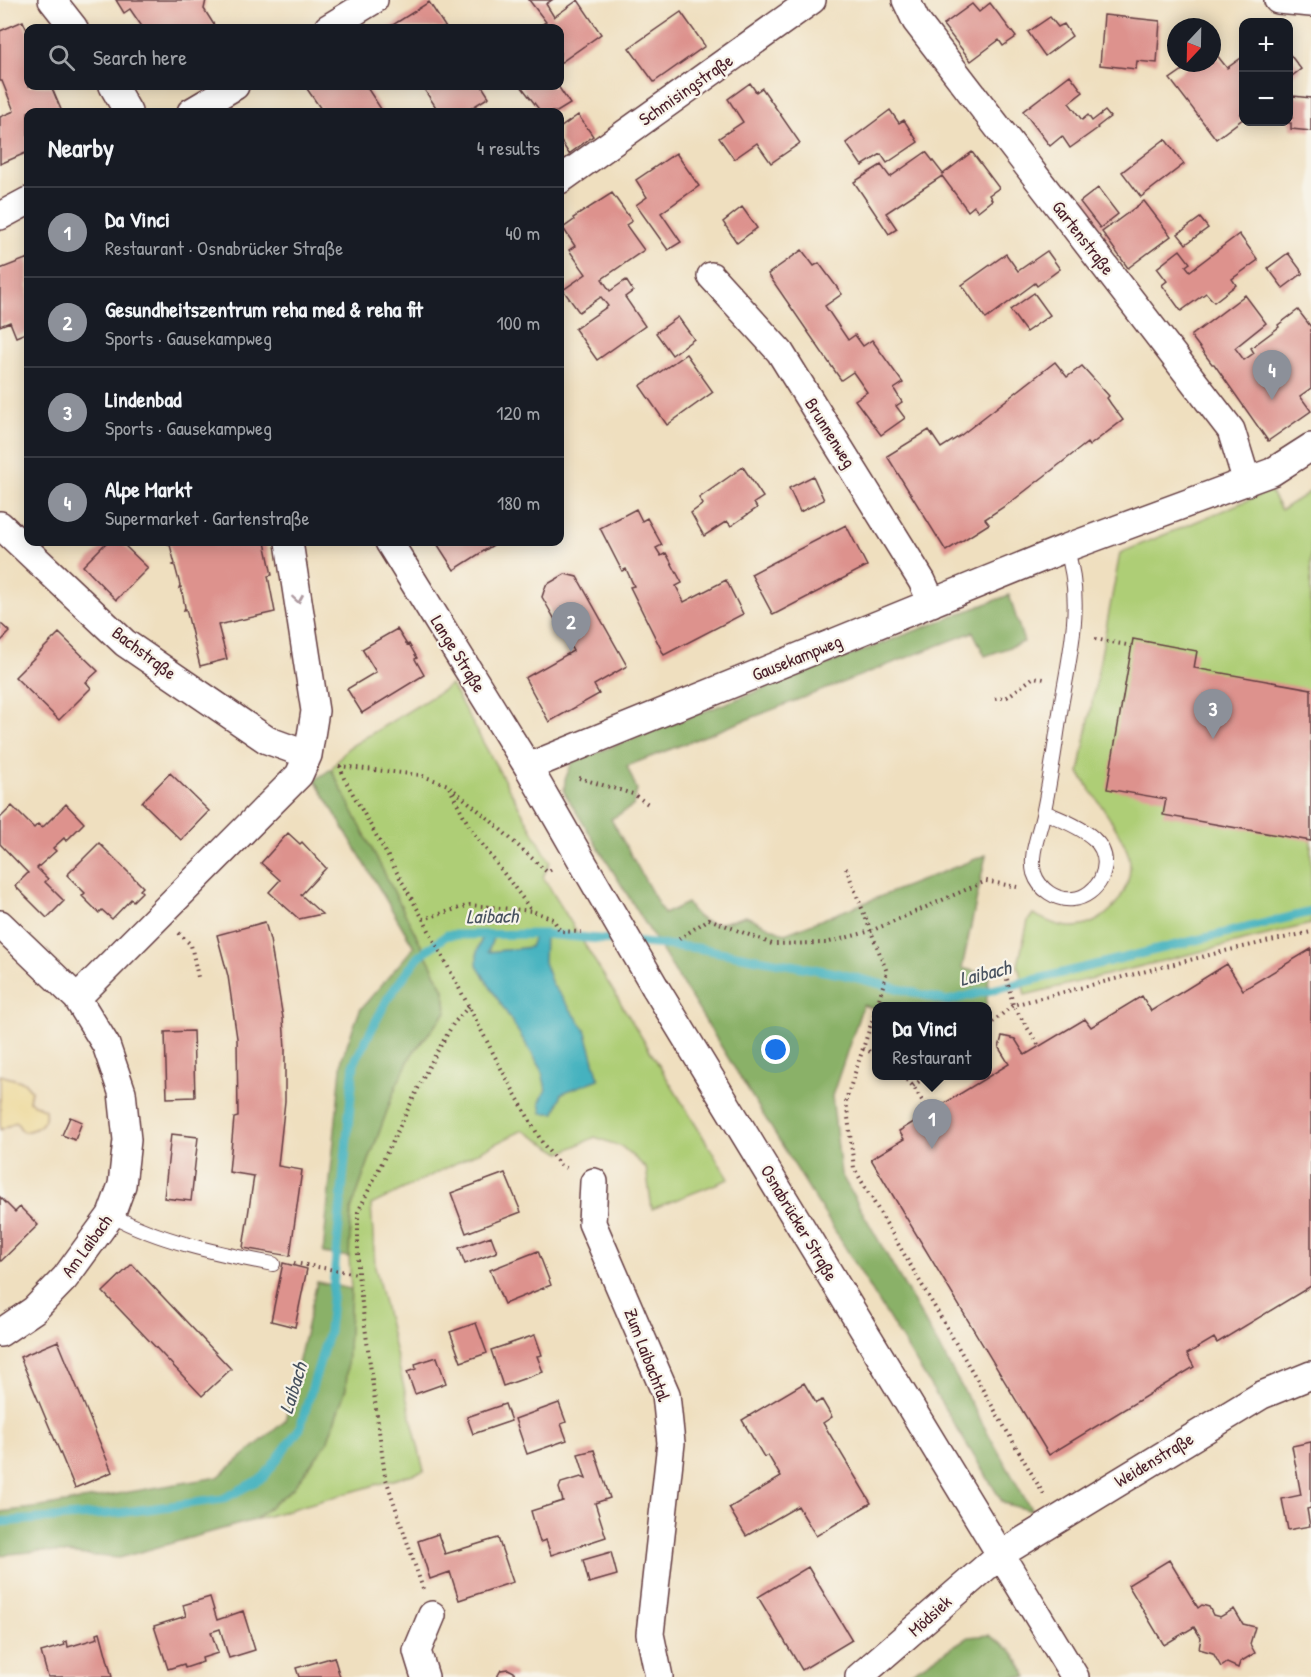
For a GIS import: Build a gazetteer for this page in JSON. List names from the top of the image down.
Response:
{
  "streets": {
    "street": [
      "Schmisingstraße",
      "Gartenstraße",
      "Brunnenweg",
      "Bachstraße",
      "Lange Straße",
      "Gausekampweg",
      "Osnabrücker Straße",
      "Am Laibach",
      "Zum Laibachtal",
      "Weidenstraße",
      "Mödsiek"
    ]
  },
  "crossings": [
    ["Gartenstraße", "Gausekampweg"],
    ["Brunnenweg", "Gausekampweg"],
    ["Lange Straße", "Gausekampweg"],
    ["Lange Straße", "Osnabrücker Straße"],
    ["Gausekampweg", "Osnabrücker Straße"],
    ["Osnabrücker Straße", "Weidenstraße"],
    ["Osnabrücker Straße", "Mödsiek"],
    ["Weidenstraße", "Mödsiek"]
  ],
  "water": ["Laibach"],
  "north": "bottom",
  "page": {
    "map_buttons": ["+", "−"],
    "search": "Search here",
    "heading": ["Nearby", "4 results"],
    "list": [
      {
        "mark": "1",
        "name": "Da Vinci",
        "note": "Restaurant · Osnabrücker Straße",
        "value": "40 m"
      },
      {
        "mark": "2",
        "name": "Gesundheitszentrum reha med & reha fit",
        "note": "Sports · Gausekampweg",
        "value": "100 m"
      },
      {
        "mark": "3",
        "name": "Lindenbad",
        "note": "Sports · Gausekampweg",
        "value": "120 m"
      },
      {
        "mark": "4",
        "name": "Alpe Markt",
        "note": "Supermarket · Gartenstraße",
        "value": "180 m"
      }
    ],
    "pins": [
      "4",
      "2",
      "3",
      "1"
    ],
    "popup": ["Da Vinci", "Restaurant"]
  }
}
